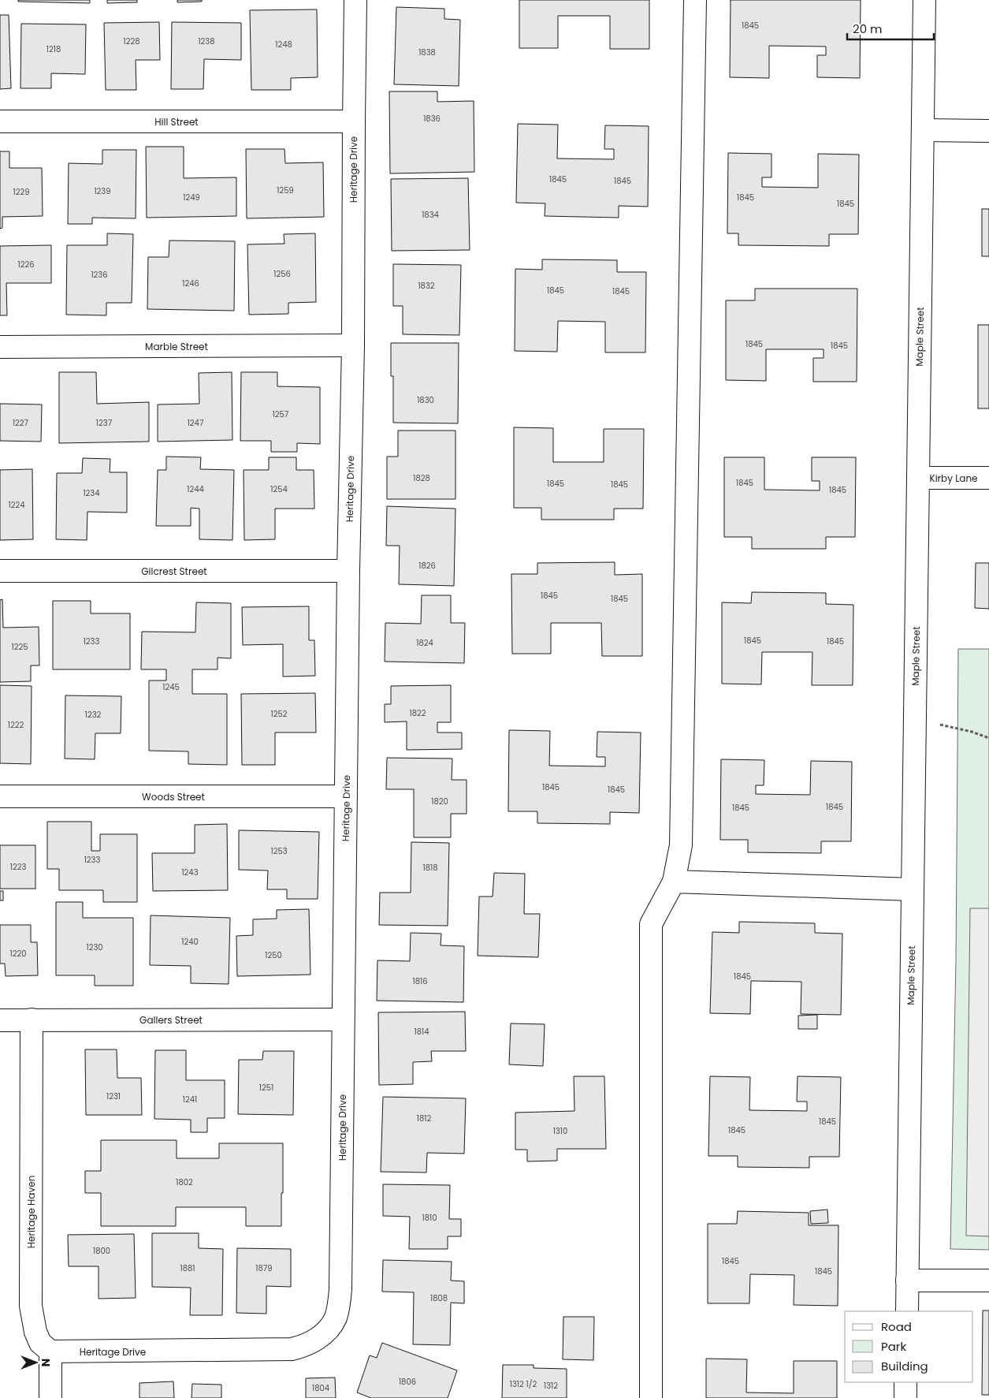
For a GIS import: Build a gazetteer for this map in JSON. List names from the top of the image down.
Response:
{
  "streets": {
    "street": [
      "Hill Street",
      "Heritage Drive",
      "Maple Street",
      "Marble Street",
      "Kirby Lane",
      "Gilcrest Street",
      "Woods Street",
      "Gallers Street",
      "Heritage Haven"
    ]
  },
  "crossings": [
    ["Hill Street", "Heritage Drive"],
    ["Heritage Drive", "Marble Street"],
    ["Heritage Drive", "Gilcrest Street"],
    ["Heritage Drive", "Woods Street"],
    ["Heritage Drive", "Gallers Street"],
    ["Heritage Drive", "Heritage Haven"],
    ["Maple Street", "Kirby Lane"],
    ["Gallers Street", "Heritage Haven"]
  ],
  "house_numbers": [
    "1845",
    "1228",
    "1238",
    "1248",
    "1218",
    "1838",
    "1836",
    "1845",
    "1845",
    "1259",
    "1239",
    "1229",
    "1249",
    "1845",
    "1845",
    "1834",
    "1226",
    "1256",
    "1236",
    "1246",
    "1832",
    "1845",
    "1845",
    "1845",
    "1845",
    "1830",
    "1257",
    "1227",
    "1237",
    "1247",
    "1828",
    "1845",
    "1845",
    "1845",
    "1244",
    "1254",
    "1845",
    "1234",
    "1224",
    "1826",
    "1845",
    "1845",
    "1845",
    "1233",
    "1845",
    "1824",
    "1225",
    "1245",
    "1822",
    "1252",
    "1232",
    "1222",
    "1845",
    "1845",
    "1820",
    "1845",
    "1845",
    "1253",
    "1233",
    "1223",
    "1818",
    "1243",
    "1240",
    "1230",
    "1220",
    "1250",
    "1845",
    "1816",
    "1814",
    "1251",
    "1231",
    "1241",
    "1812",
    "1845",
    "1845",
    "1310",
    "1802",
    "1810",
    "1800",
    "1845",
    "1881",
    "1879",
    "1845",
    "1808",
    "1806",
    "1312 1/2",
    "1312",
    "1804"
  ],
  "legend": ["Road", "Park", "Building"],
  "scale_bar": "20 m",
  "north": "right"
}
